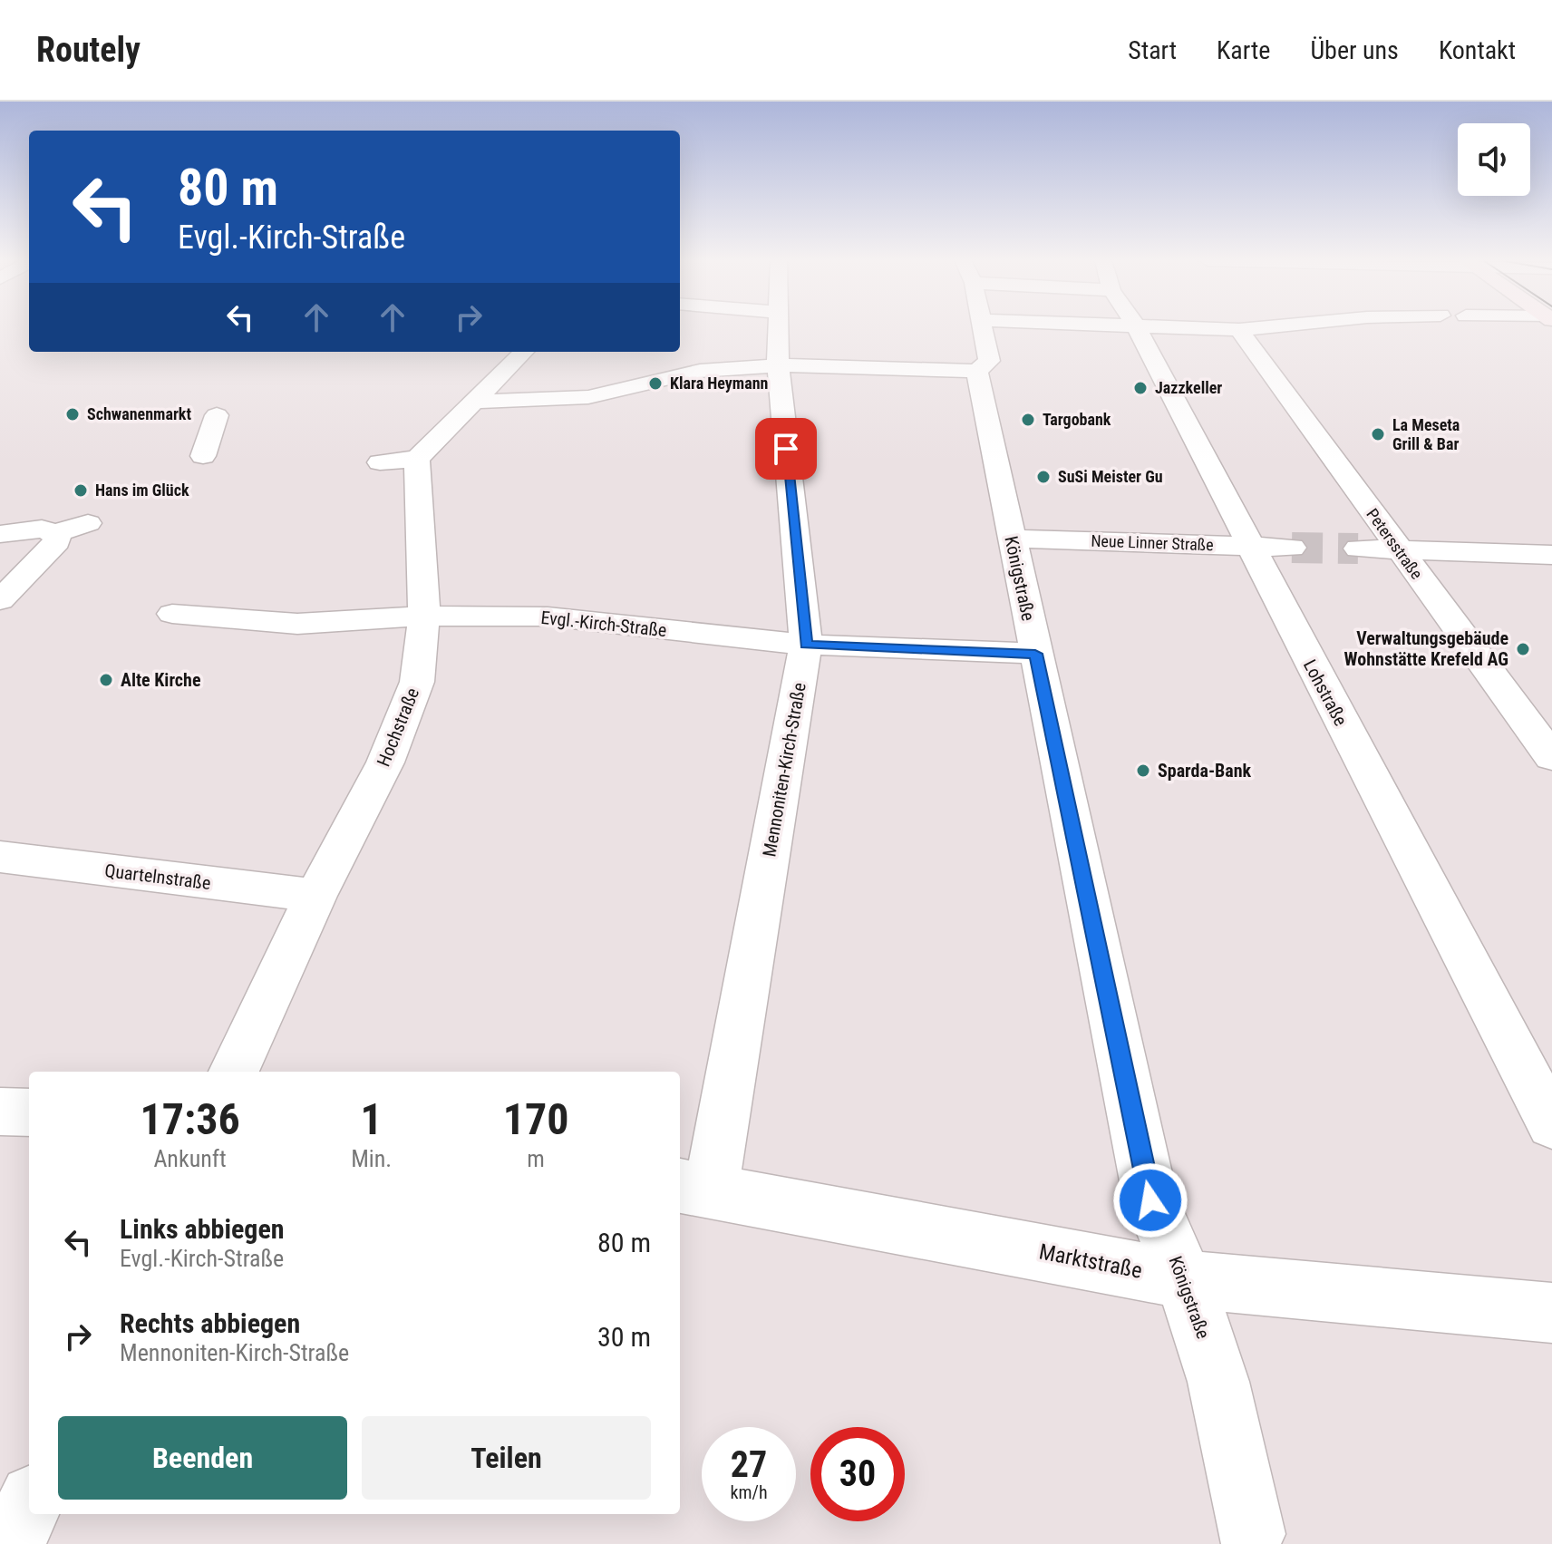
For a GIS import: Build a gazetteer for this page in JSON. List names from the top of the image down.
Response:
{
  "streets": {
    "street": [
      "Neue Linner Straße",
      "Petersstraße",
      "Königstraße",
      "Evgl.-Kirch-Straße",
      "Lohstraße",
      "Hochstraße",
      "Mennoniten-Kirch-Straße",
      "Quartelnstraße",
      "Marktstraße"
    ]
  },
  "crossings": [
    ["Neue Linner Straße", "Königstraße"],
    ["Neue Linner Straße", "Lohstraße"],
    ["Königstraße", "Evgl.-Kirch-Straße"],
    ["Königstraße", "Marktstraße"],
    ["Evgl.-Kirch-Straße", "Hochstraße"],
    ["Evgl.-Kirch-Straße", "Mennoniten-Kirch-Straße"],
    ["Hochstraße", "Quartelnstraße"],
    ["Mennoniten-Kirch-Straße", "Marktstraße"]
  ],
  "places": [
    "Klara Heymann",
    "Jazzkeller",
    "Schwanenmarkt",
    "Targobank",
    "La Meseta Grill & Bar",
    "SuSi Meister Gu",
    "Hans im Glück",
    "Verwaltungsgebäude Wohnstätte Krefeld AG",
    "Alte Kirche",
    "Sparda-Bank"
  ],
  "page": {
    "header": "Routely",
    "nav": [
      "Start",
      "Karte",
      "Über uns",
      "Kontakt"
    ],
    "turn": ["80 m", "Evgl.-Kirch-Straße"],
    "eta": [
      "17:36",
      "Ankunft",
      "1",
      "Min.",
      "170",
      "m"
    ],
    "list": [
      {
        "name": "Links abbiegen",
        "note": "Evgl.-Kirch-Straße",
        "value": "80 m"
      },
      {
        "name": "Rechts abbiegen",
        "note": "Mennoniten-Kirch-Straße",
        "value": "30 m"
      }
    ],
    "buttons": ["Beenden", "Teilen"],
    "speed": "27 km/h",
    "limit": "30"
  }
}
